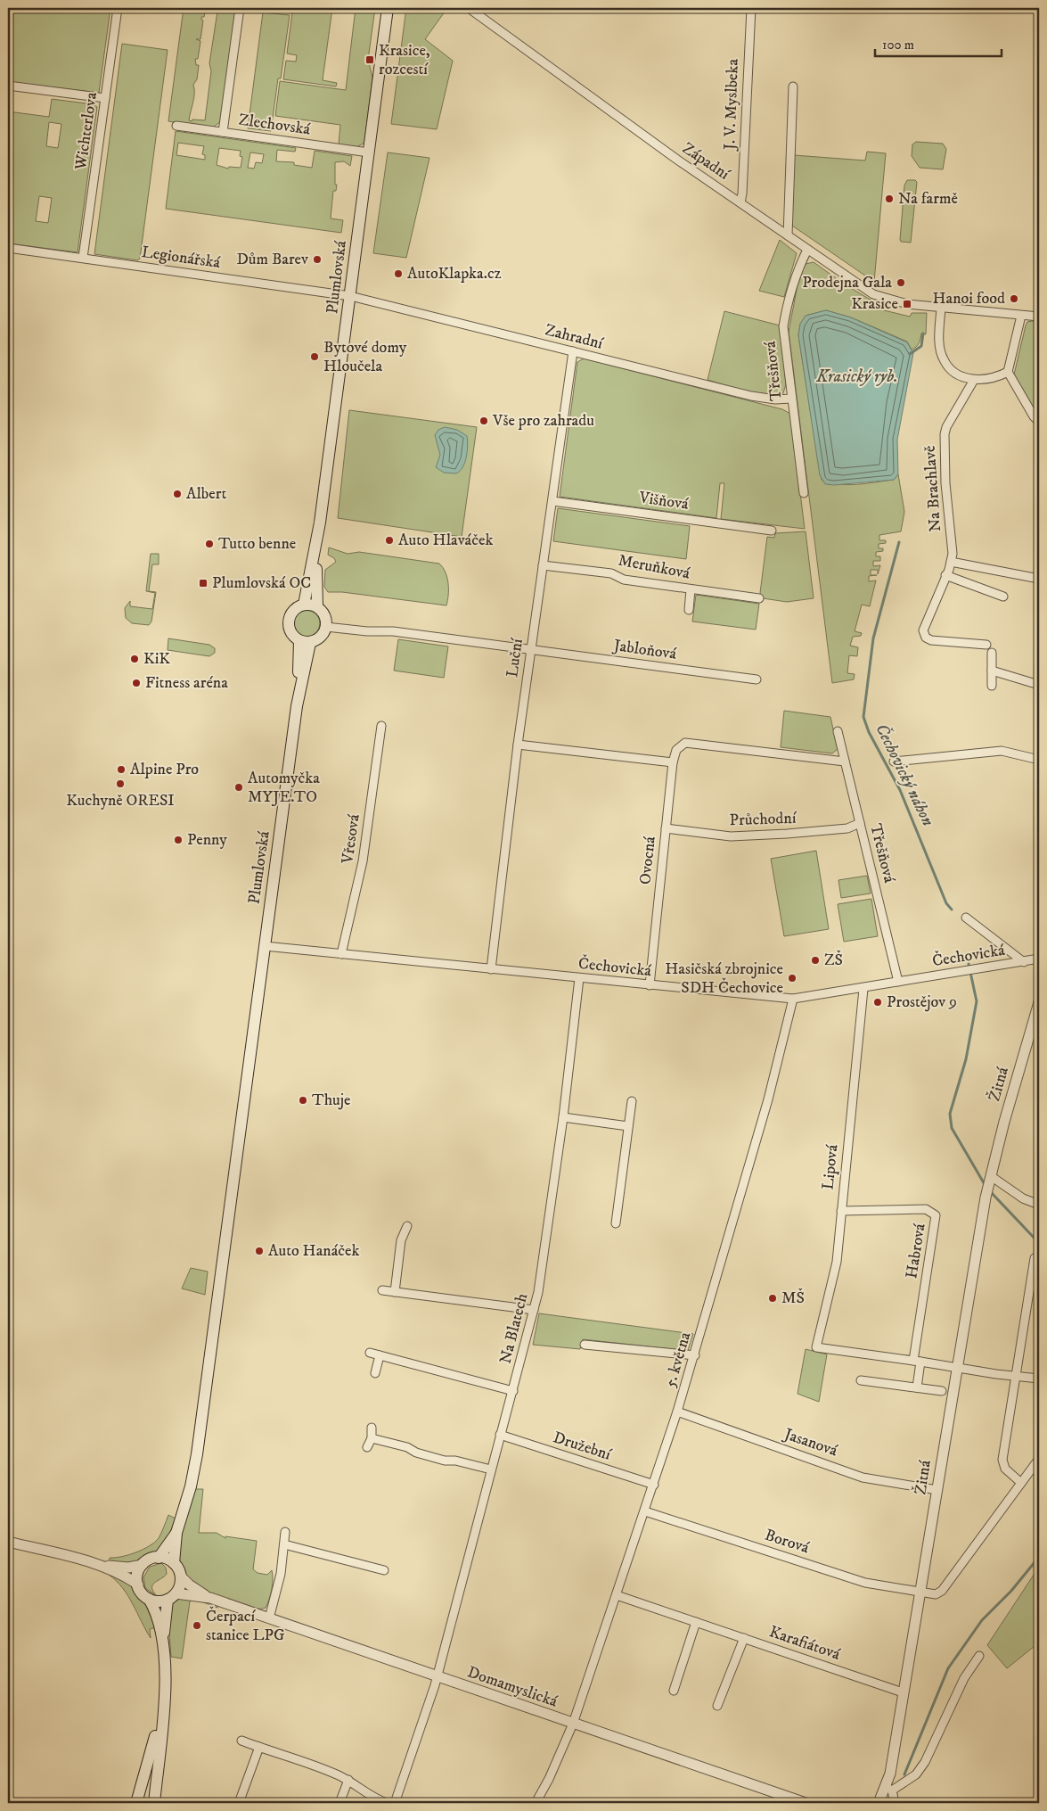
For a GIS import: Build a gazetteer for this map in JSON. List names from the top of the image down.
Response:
{
  "streets": {
    "main road": ["Plumlovská"],
    "street": [
      "J. V. Myslbeka",
      "Zlechovská",
      "Wichterlova",
      "Západní",
      "Legionářská",
      "Zahradní",
      "Třešňová",
      "Na Brachlavě",
      "Višňová",
      "Meruňková",
      "Jabloňová",
      "Luční",
      "Průchodní",
      "Vřesová",
      "Ovocná",
      "Čechovická",
      "Žitná",
      "Lipová",
      "Habrová",
      "Na Blatech",
      "5. května",
      "Jasanová",
      "Družební",
      "Borová",
      "Karafiátová",
      "Domamyslická"
    ]
  },
  "crossings": [
    ["J. V. Myslbeka", "Západní"],
    ["Zlechovská", "Plumlovská"],
    ["Wichterlova", "Legionářská"],
    ["Západní", "Třešňová"],
    ["Legionářská", "Plumlovská"],
    ["Legionářská", "Zahradní"],
    ["Plumlovská", "Zahradní"],
    ["Plumlovská", "Čechovická"],
    ["Zahradní", "Třešňová"],
    ["Zahradní", "Luční"],
    ["Třešňová", "Průchodní"],
    ["Třešňová", "Ovocná"],
    ["Třešňová", "Čechovická"],
    ["Višňová", "Luční"],
    ["Meruňková", "Luční"],
    ["Jabloňová", "Luční"],
    ["Luční", "Čechovická"],
    ["Průchodní", "Ovocná"],
    ["Vřesová", "Čechovická"],
    ["Ovocná", "Čechovická"],
    ["Čechovická", "Lipová"],
    ["Čechovická", "Na Blatech"],
    ["Čechovická", "5. května"],
    ["Žitná", "Jasanová"],
    ["Žitná", "Borová"],
    ["Žitná", "Karafiátová"],
    ["Lipová", "Habrová"],
    ["Na Blatech", "Družební"],
    ["Na Blatech", "Domamyslická"],
    ["5. května", "Jasanová"],
    ["5. května", "Družební"],
    ["5. května", "Borová"],
    ["5. května", "Karafiátová"],
    ["5. května", "Domamyslická"]
  ],
  "water": ["Krasický ryb.", "Čechovický náhon"],
  "places": {
    "transit": ["Krasice, rozcestí", "Krasice", "Plumlovská OC"],
    "other": [
      "Na farmě",
      "Dům Barev",
      "AutoKlapka.cz",
      "Prodejna Gala",
      "Hanoi food",
      "Bytové domy Hloučela",
      "Vše pro zahradu",
      "Albert",
      "Auto Hlaváček",
      "Tutto benne",
      "KiK",
      "Fitness aréna",
      "Alpine Pro",
      "Kuchyně ORESI",
      "Automyčka MYJE.TO",
      "Penny",
      "ZŠ",
      "Hasičská zbrojnice SDH Čechovice",
      "Prostějov 9",
      "Thuje",
      "Auto Hanáček",
      "MŠ",
      "Čerpací stanice LPG"
    ]
  },
  "scale_bar": "100 m"
}
